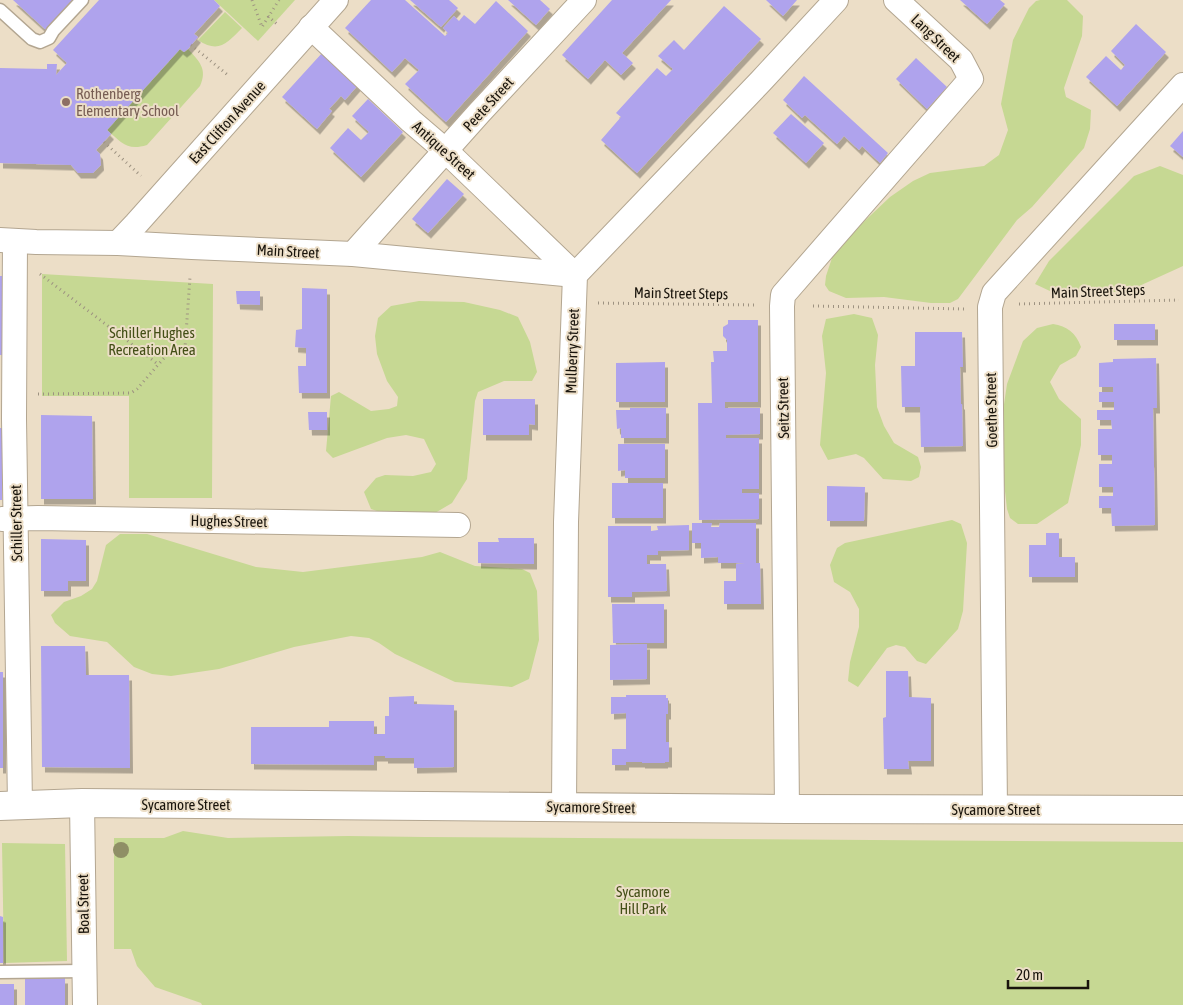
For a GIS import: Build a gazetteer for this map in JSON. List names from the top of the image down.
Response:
{
  "streets": {
    "main road": ["Sycamore Street"],
    "street": [
      "Lang Street",
      "Peete Street",
      "East Clifton Avenue",
      "Antique Street",
      "Main Street",
      "Mulberry Street",
      "Seitz Street",
      "Goethe Street",
      "Hughes Street",
      "Schiller Street",
      "Boal Street"
    ],
    "path": ["Main Street Steps"]
  },
  "crossings": [
    ["Lang Street", "Seitz Street"],
    ["Peete Street", "Antique Street"],
    ["Peete Street", "Main Street"],
    ["East Clifton Avenue", "Antique Street"],
    ["East Clifton Avenue", "Main Street"],
    ["Antique Street", "Main Street"],
    ["Antique Street", "Mulberry Street"],
    ["Main Street", "Mulberry Street"],
    ["Main Street", "Schiller Street"],
    ["Mulberry Street", "Sycamore Street"],
    ["Seitz Street", "Sycamore Street"],
    ["Goethe Street", "Sycamore Street"],
    ["Hughes Street", "Schiller Street"],
    ["Schiller Street", "Sycamore Street"],
    ["Sycamore Street", "Boal Street"]
  ],
  "parks": ["Schiller Hughes Recreation Area", "Sycamore Hill Park"],
  "places": ["Rothenberg Elementary School"],
  "scale_bar": "20 m"
}
